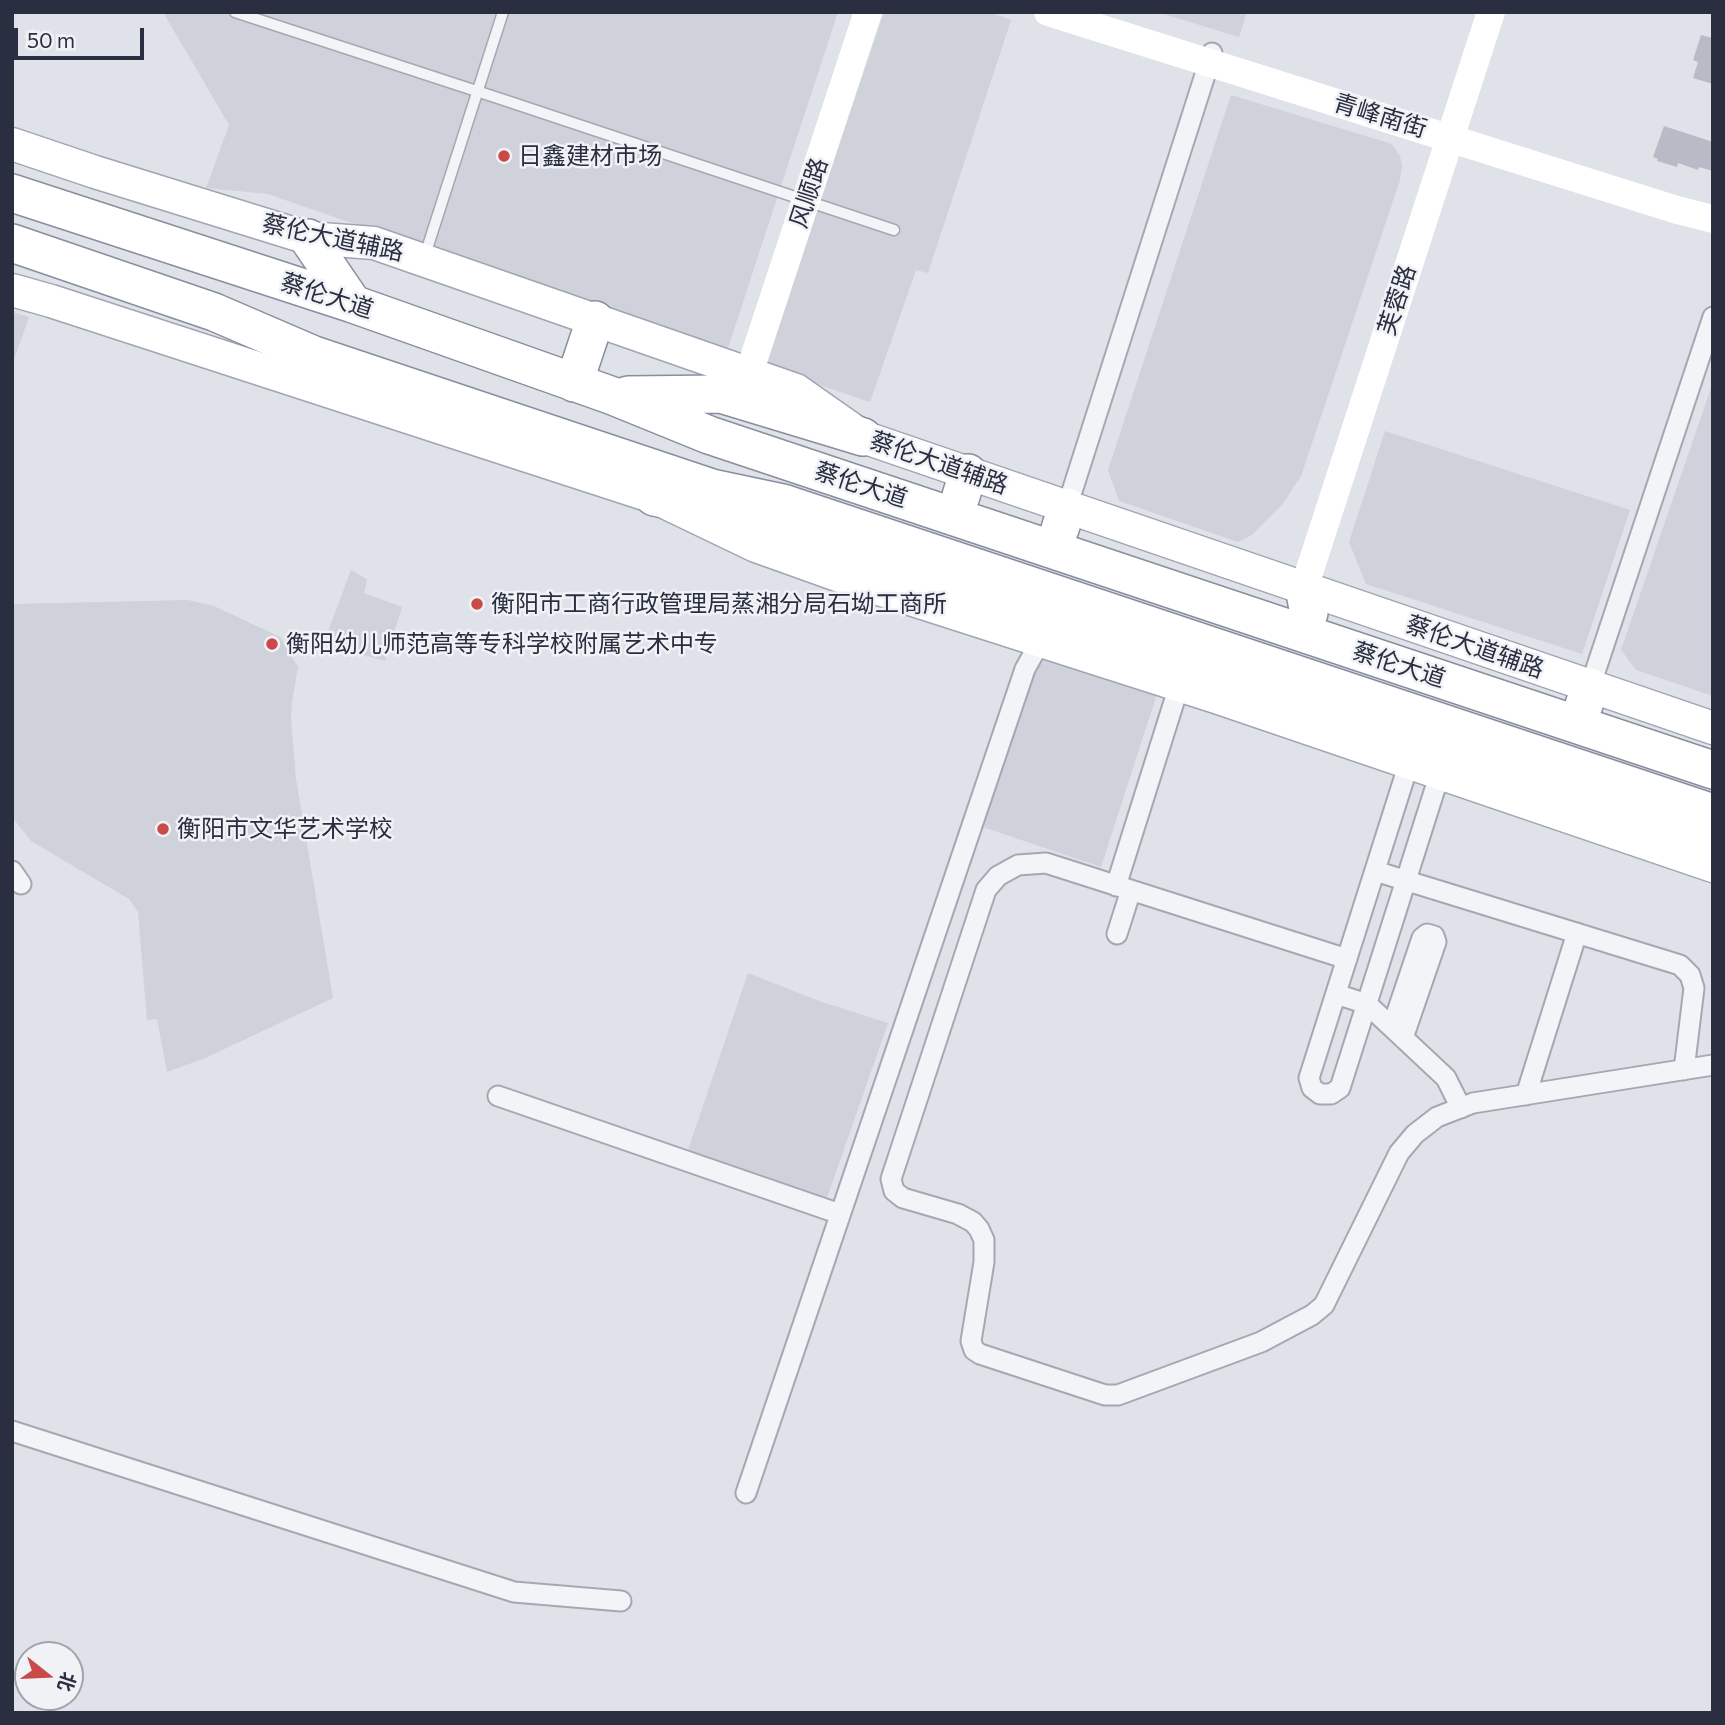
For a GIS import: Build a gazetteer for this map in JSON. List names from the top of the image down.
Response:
{
  "streets": {
    "highway": ["蔡伦大道"],
    "main road": ["蔡伦大道辅路"],
    "street": ["青峰南街", "风顺路", "芙蓉路"]
  },
  "crossings": [
    ["青峰南街", "芙蓉路"],
    ["风顺路", "蔡伦大道辅路"]
  ],
  "places": [
    "日鑫建材市场",
    "衡阳市工商行政管理局蒸湘分局石坳工商所",
    "衡阳幼儿师范高等专科学校附属艺术中专",
    "衡阳市文华艺术学校"
  ],
  "scale_bar": "50 m",
  "north": "right"
}
